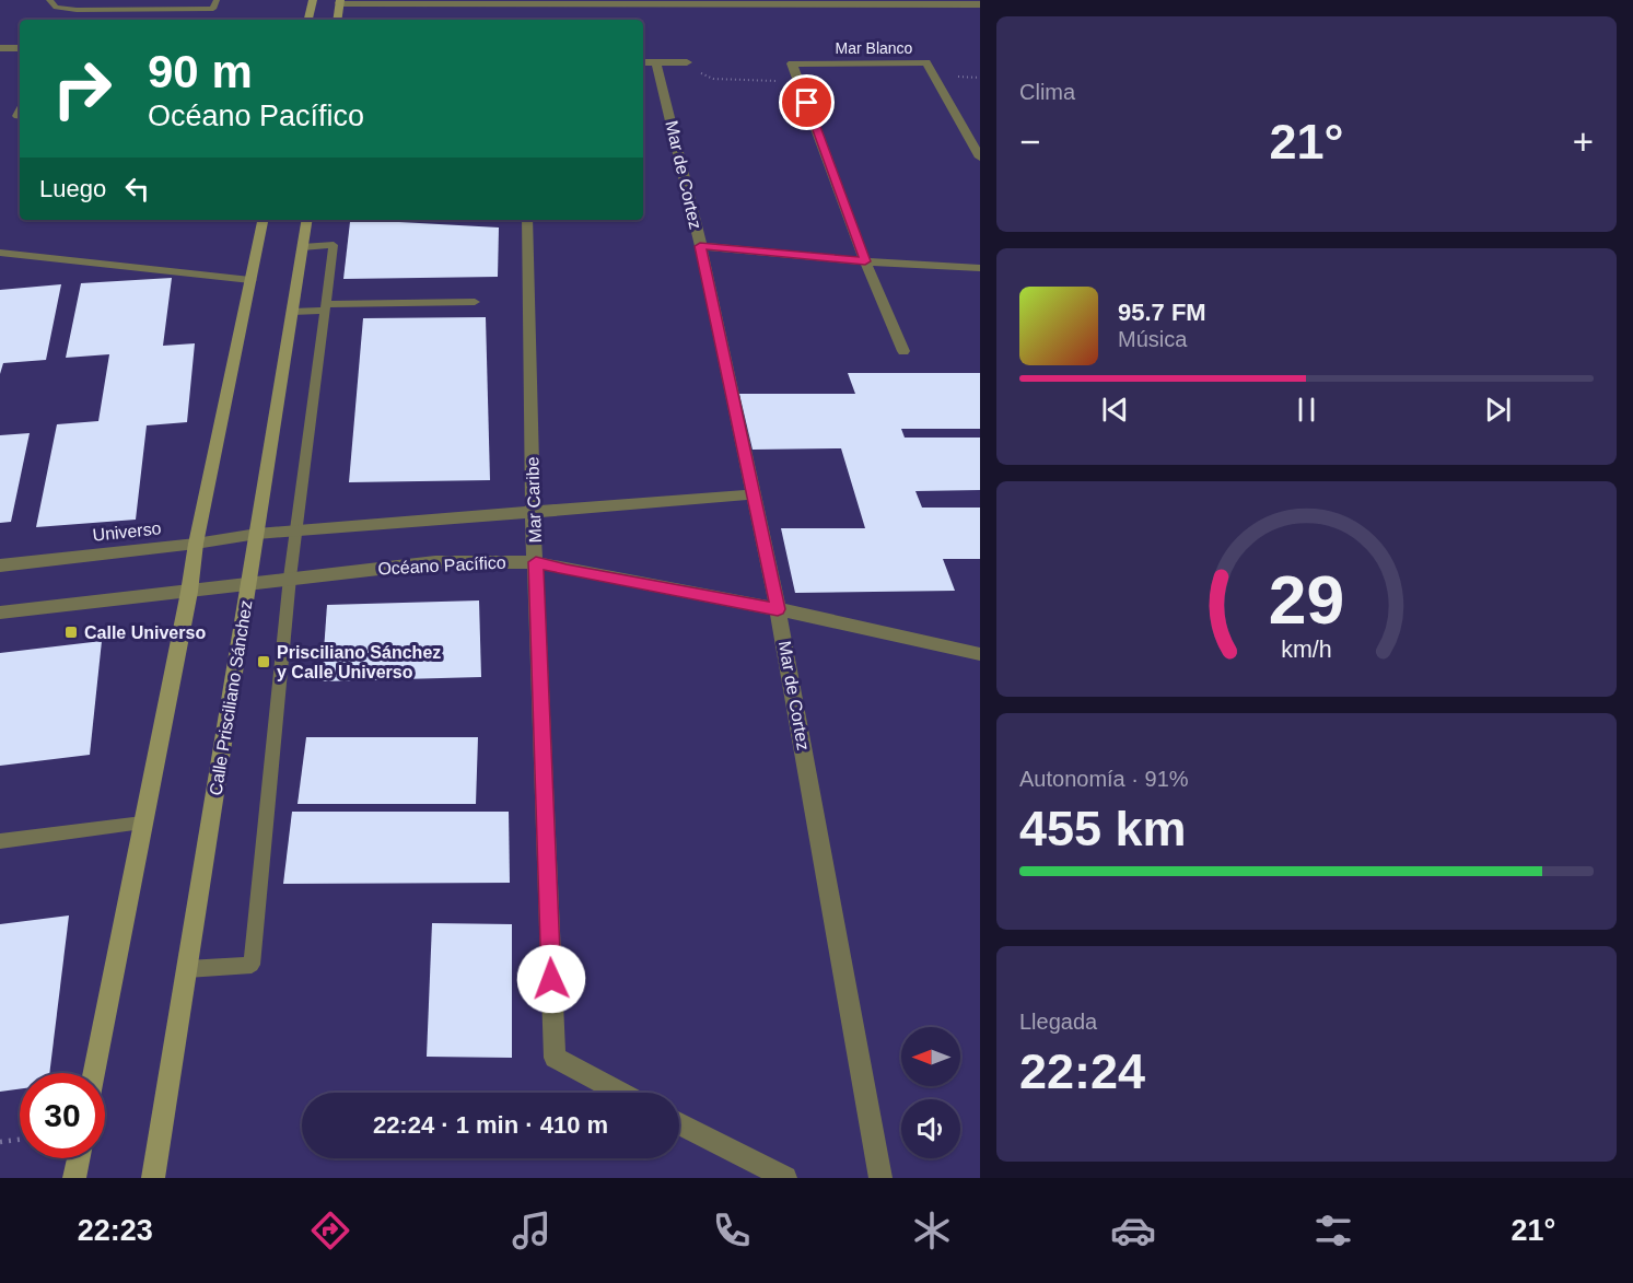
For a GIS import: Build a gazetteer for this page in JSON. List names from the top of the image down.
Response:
{
  "streets": {
    "main road": ["Calle Prisciliano Sánchez"],
    "street": [
      "Mar Blanco",
      "Mar de Cortez",
      "Mar Caribe",
      "Universo",
      "Océano Pacífico"
    ]
  },
  "crossings": [
    ["Mar de Cortez", "Océano Pacífico"],
    ["Mar Caribe", "Océano Pacífico"],
    ["Universo", "Calle Prisciliano Sánchez"],
    ["Océano Pacífico", "Calle Prisciliano Sánchez"]
  ],
  "places": {
    "transit": ["Calle Universo", "Prisciliano Sánchez y Calle Universo"]
  },
  "north": "left",
  "page": {
    "tile": [
      "Clima",
      ["Autonomía · 91%", "455 km"],
      ["Llegada", "22:24"]
    ],
    "turn": ["90 m", "Océano Pacífico"],
    "heat": ["−", "21°", "+"],
    "then": "Luego",
    "song": ["95.7 FM", "Música"],
    "limit": "30",
    "trip": "22:24 · 1 min · 410 m",
    "tabs": ["22:23", "21°"],
    "gauge": ["29", "km/h"]
  }
}
